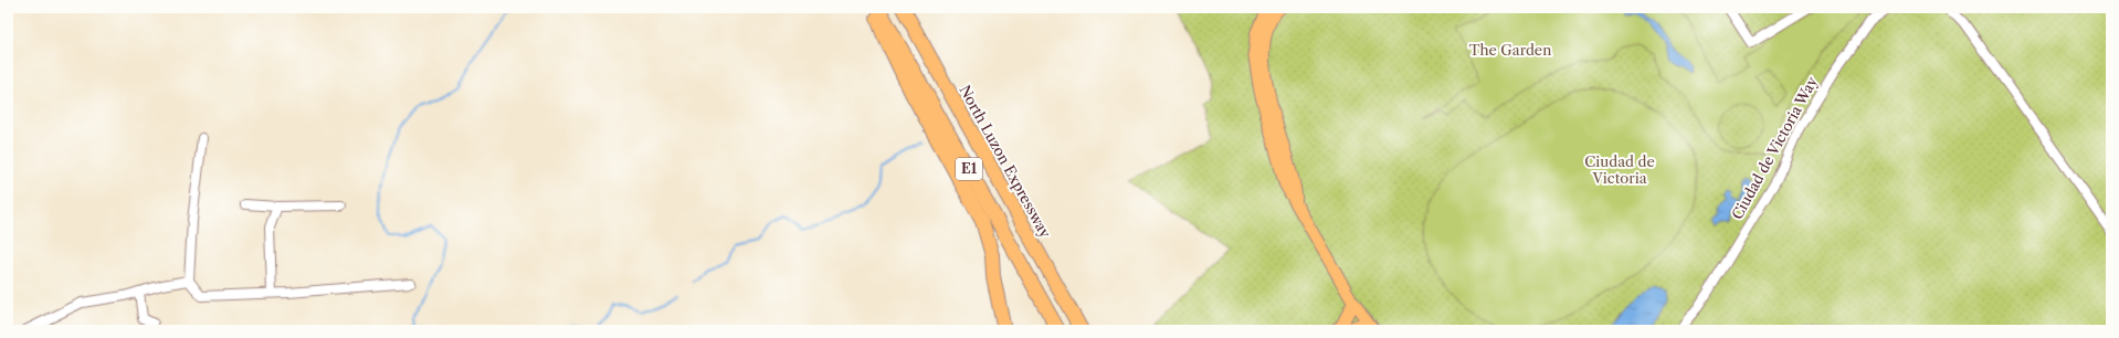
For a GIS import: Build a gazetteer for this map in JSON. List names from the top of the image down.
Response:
{
  "streets": {
    "highway": ["North Luzon Expressway", "E1"],
    "street": ["Ciudad de Victoria Way"]
  },
  "parks": ["The Garden", "Ciudad de Victoria"]
}
